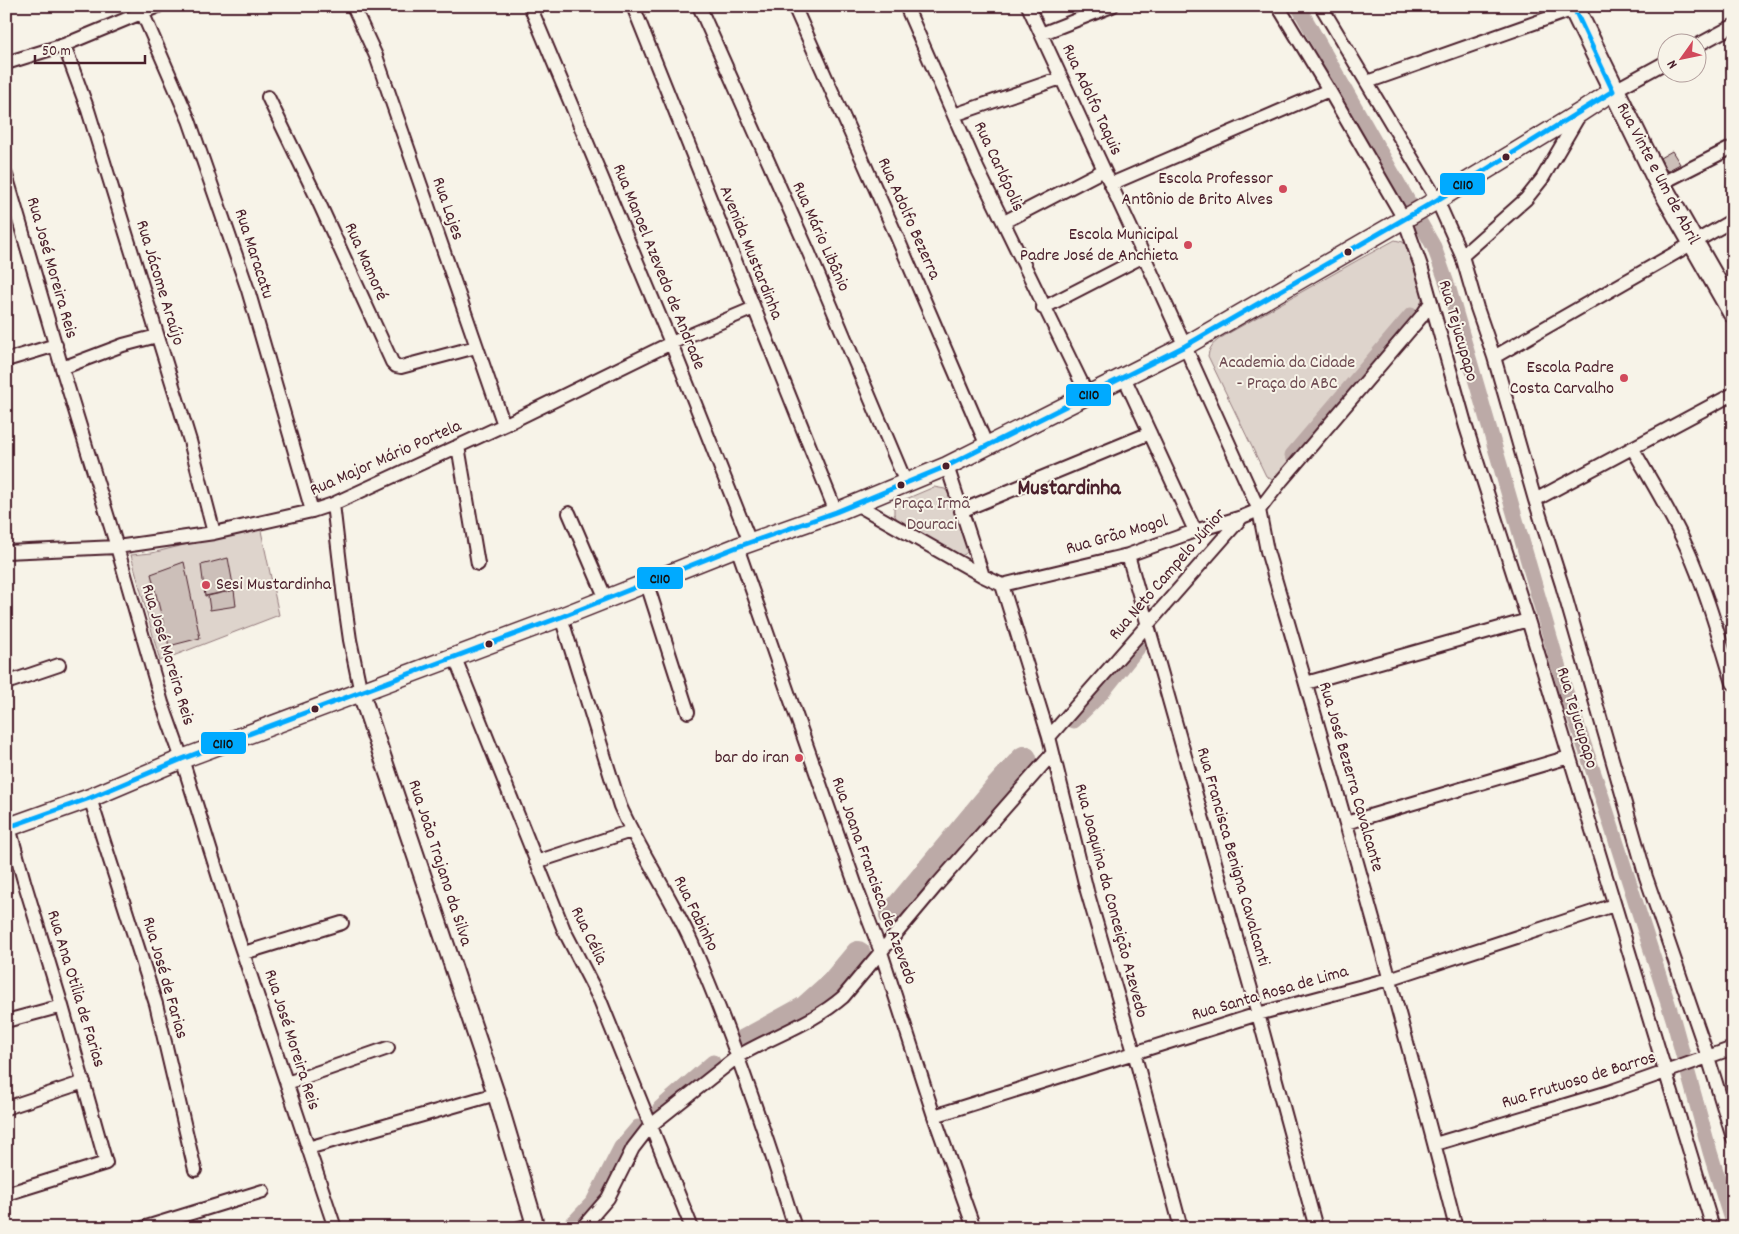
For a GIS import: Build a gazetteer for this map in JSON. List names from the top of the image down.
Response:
{
  "streets": {
    "main road": ["Rua Vinte e Um de Abril"],
    "street": [
      "Rua Adolfo Taquis",
      "Rua Carlópolis",
      "Rua Lajes",
      "Rua Adolfo Bezerra",
      "Rua Mário Libânio",
      "Avenida Mustardinha",
      "Rua Maracatu",
      "Rua Mamoré",
      "Rua Manoel Azevedo de Andrade",
      "Rua José Moreira Reis",
      "Rua Jácome Araújo",
      "Rua Tejucupapo",
      "Rua Major Mário Portela",
      "Rua Grão Mogol",
      "Rua Neto Campelo Júnior",
      "Rua José Bezerra Cavalcante",
      "Rua Francisca Benigna Cavalcanti",
      "Rua João Trajano da Silva",
      "Rua Joana Francisca de Azevedo",
      "Rua Joaquina da Conceição Azevedo",
      "Rua Fabinho",
      "Rua Célia",
      "Rua José de Farias",
      "Rua Ana Otilia de Farias",
      "Rua Santa Rosa de Lima",
      "Rua Frutuoso de Barros"
    ]
  },
  "crossings": [
    ["Rua Adolfo Taquis", "Rua José Bezerra Cavalcante"],
    ["Rua Lajes", "Rua Mamoré"],
    ["Rua Lajes", "Rua Major Mário Portela"],
    ["Avenida Mustardinha", "Rua Major Mário Portela"],
    ["Rua Maracatu", "Rua Major Mário Portela"],
    ["Rua Manoel Azevedo de Andrade", "Rua Major Mário Portela"],
    ["Rua Manoel Azevedo de Andrade", "Rua Joana Francisca de Azevedo"],
    ["Rua José Moreira Reis", "Rua Major Mário Portela"],
    ["Rua Jácome Araújo", "Rua Major Mário Portela"],
    ["Rua Tejucupapo", "Rua Santa Rosa de Lima"],
    ["Rua Tejucupapo", "Rua Frutuoso de Barros"],
    ["Rua Major Mário Portela", "Rua João Trajano da Silva"],
    ["Rua Grão Mogol", "Rua Neto Campelo Júnior"],
    ["Rua Grão Mogol", "Rua Francisca Benigna Cavalcanti"],
    ["Rua Grão Mogol", "Rua Joaquina da Conceição Azevedo"],
    ["Rua Neto Campelo Júnior", "Rua José Bezerra Cavalcante"],
    ["Rua Neto Campelo Júnior", "Rua Francisca Benigna Cavalcanti"],
    ["Rua Neto Campelo Júnior", "Rua Joaquina da Conceição Azevedo"],
    ["Rua José Bezerra Cavalcante", "Rua Santa Rosa de Lima"],
    ["Rua José Bezerra Cavalcante", "Rua Frutuoso de Barros"],
    ["Rua Francisca Benigna Cavalcanti", "Rua Santa Rosa de Lima"],
    ["Rua Joana Francisca de Azevedo", "Rua Santa Rosa de Lima"],
    ["Rua Joaquina da Conceição Azevedo", "Rua Santa Rosa de Lima"]
  ],
  "districts": ["Mustardinha"],
  "parks": ["Academia da Cidade - Praça do ABC", "Praça Irmã Douraci"],
  "places": [
    "Escola Professor Antônio de Brito Alves",
    "Escola Municipal Padre José de Anchieta",
    "Escola Padre Costa Carvalho",
    "Sesi Mustardinha",
    "bar do iran"
  ],
  "lines": ["transit line C110"],
  "scale_bar": "50 m",
  "north": "bottom left"
}
